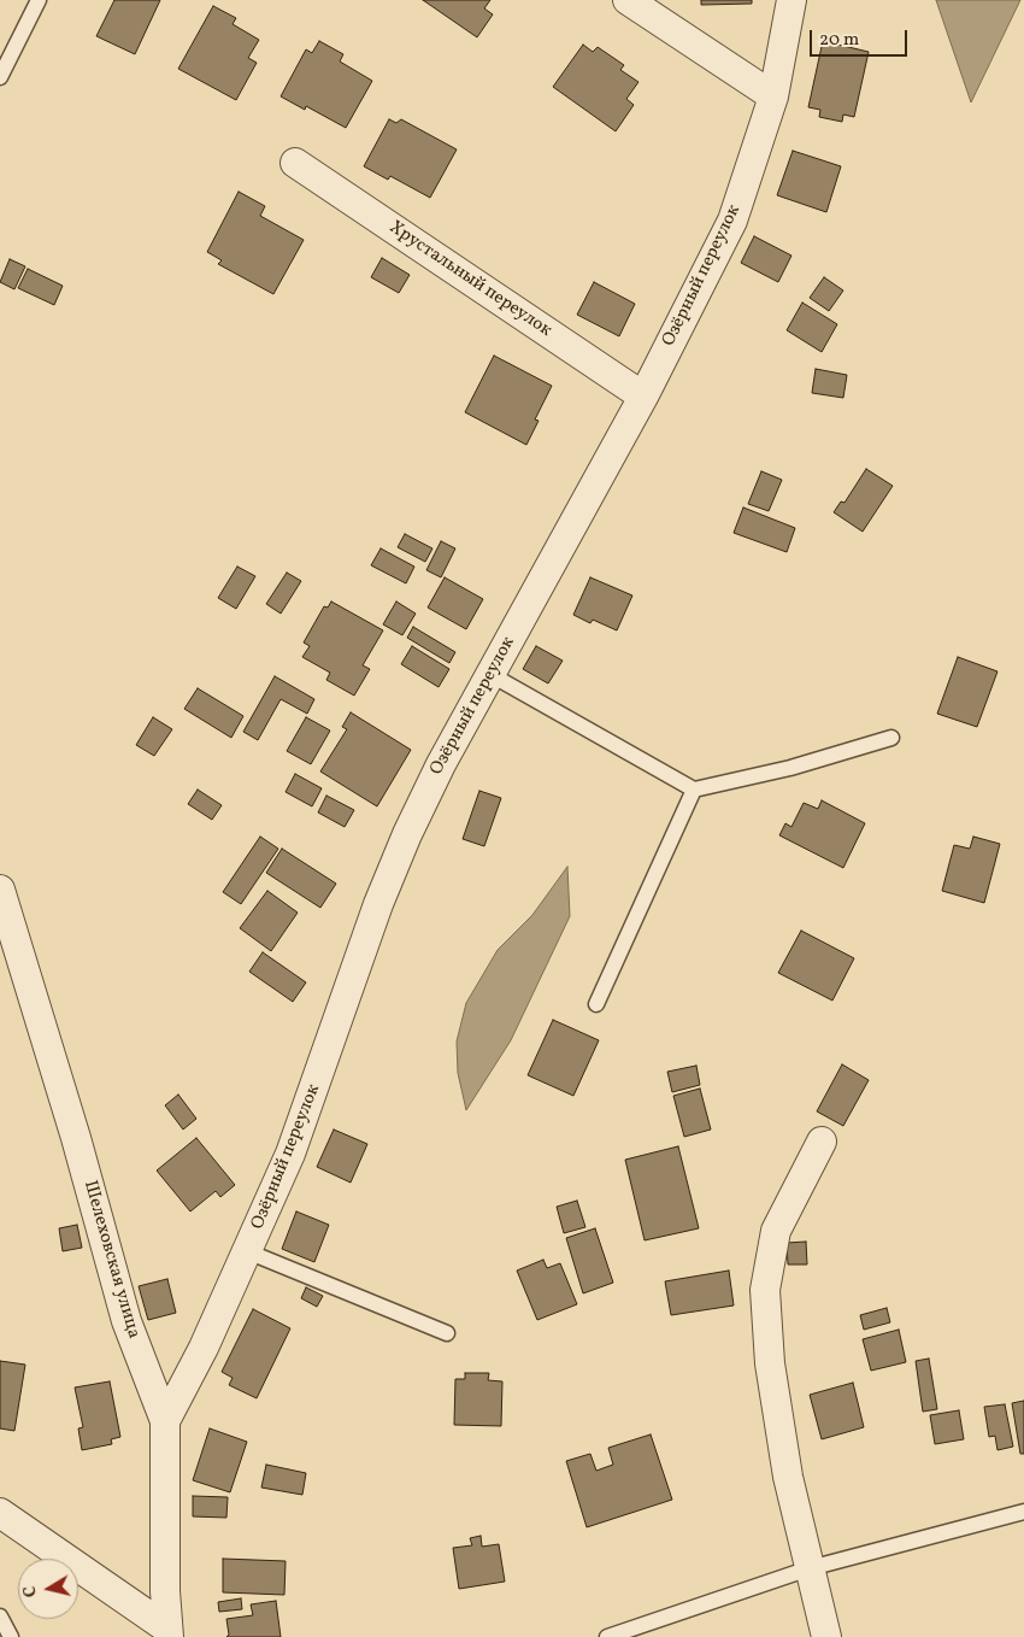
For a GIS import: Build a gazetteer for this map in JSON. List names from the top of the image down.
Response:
{
  "streets": {
    "street": ["Озёрный переулок", "Хрустальный переулок", "Шелеховская улица"]
  },
  "crossings": [
    ["Озёрный переулок", "Хрустальный переулок"],
    ["Озёрный переулок", "Шелеховская улица"]
  ],
  "scale_bar": "20 m",
  "north": "left"
}
